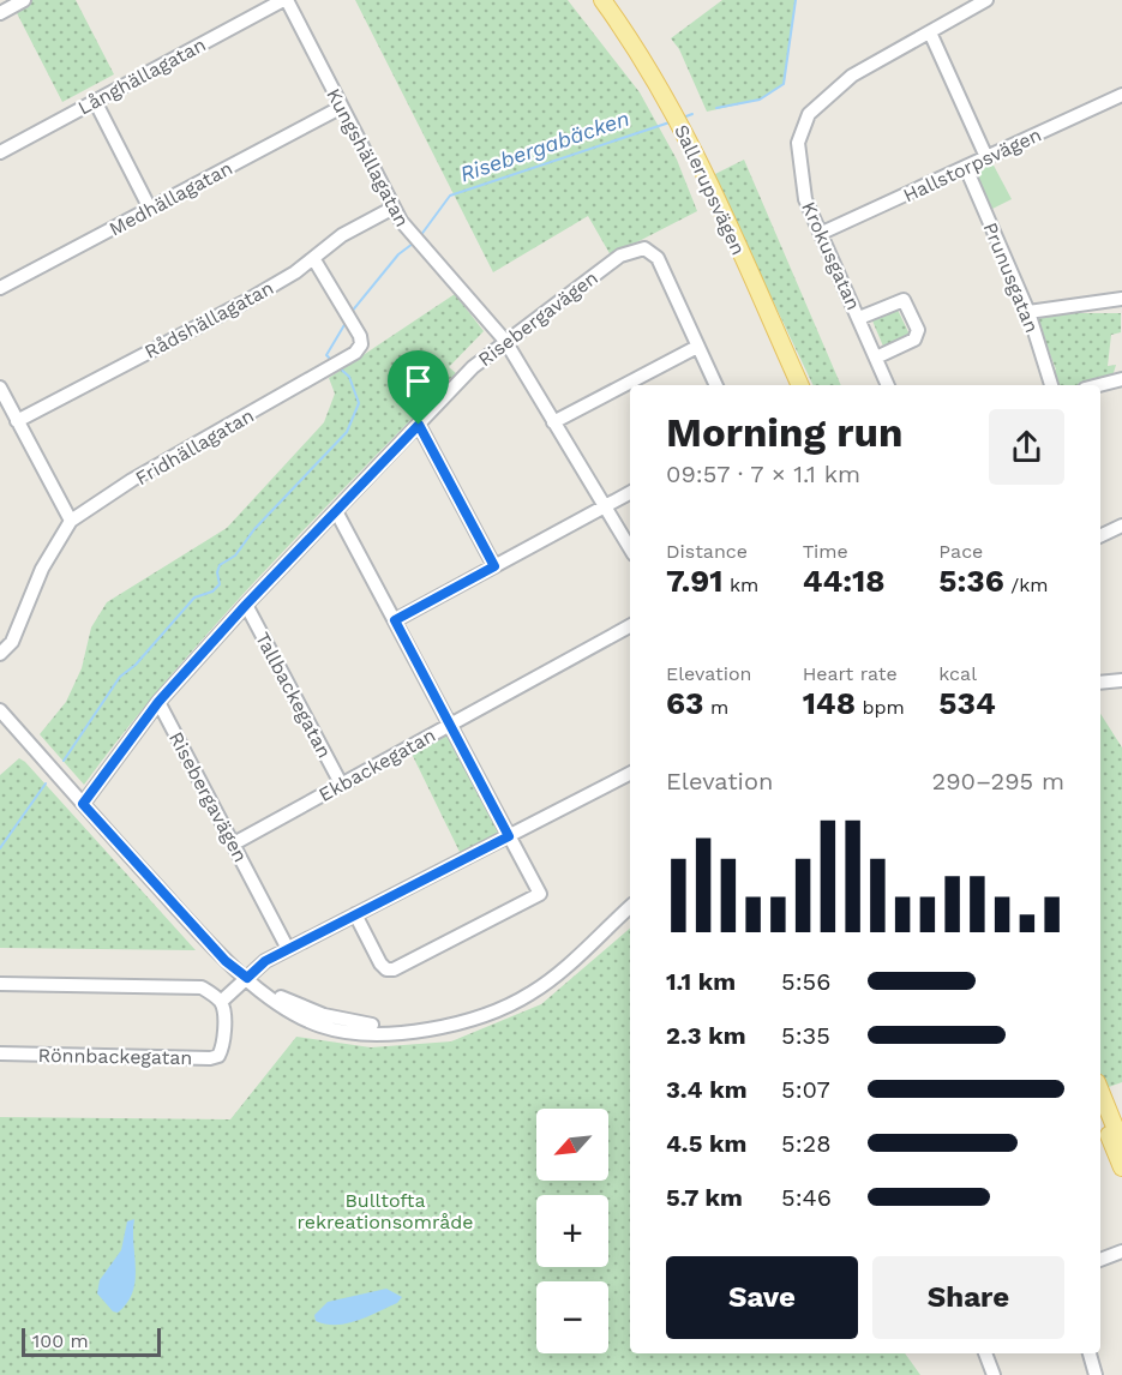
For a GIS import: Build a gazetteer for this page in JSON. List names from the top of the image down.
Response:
{
  "streets": {
    "main road": ["Sallerupsvägen"],
    "street": [
      "Långhällagatan",
      "Kungshällagatan",
      "Hallstorpsvägen",
      "Medhällagatan",
      "Krokusgatan",
      "Prunusgatan",
      "Risebergavägen",
      "Rådshällagatan",
      "Fridhällagatan",
      "Tallbackegatan",
      "Ekbackegatan",
      "Rönnbackegatan"
    ]
  },
  "crossings": [
    ["Långhällagatan", "Kungshällagatan"],
    ["Kungshällagatan", "Medhällagatan"],
    ["Kungshällagatan", "Risebergavägen"],
    ["Kungshällagatan", "Rådshällagatan"],
    ["Hallstorpsvägen", "Krokusgatan"],
    ["Hallstorpsvägen", "Prunusgatan"],
    ["Risebergavägen", "Tallbackegatan"],
    ["Risebergavägen", "Ekbackegatan"],
    ["Rådshällagatan", "Fridhällagatan"],
    ["Tallbackegatan", "Ekbackegatan"]
  ],
  "water": ["Risebergabäcken"],
  "parks": ["Bulltofta rekreationsområde"],
  "scale_bar": "100 m",
  "north": "bottom left",
  "page": {
    "heading": ["Morning run", "09:57 · 7 × 1.1 km"],
    "stats": [
      ["Distance", "7.91 km"],
      ["Time", "44:18"],
      ["Pace", "5:36 /km"],
      ["Elevation", "63 m"],
      ["Heart rate", "148 bpm"],
      ["kcal", "534"]
    ],
    "chart": ["Elevation", "290–295 m"],
    "list": [
      {
        "name": "1.1 km",
        "note": "5:56"
      },
      {
        "name": "2.3 km",
        "note": "5:35"
      },
      {
        "name": "3.4 km",
        "note": "5:07"
      },
      {
        "name": "4.5 km",
        "note": "5:28"
      },
      {
        "name": "5.7 km",
        "note": "5:46"
      }
    ],
    "map_buttons": ["+", "−"],
    "buttons": ["Save", "Share"],
    "scale": "100 m"
  }
}
